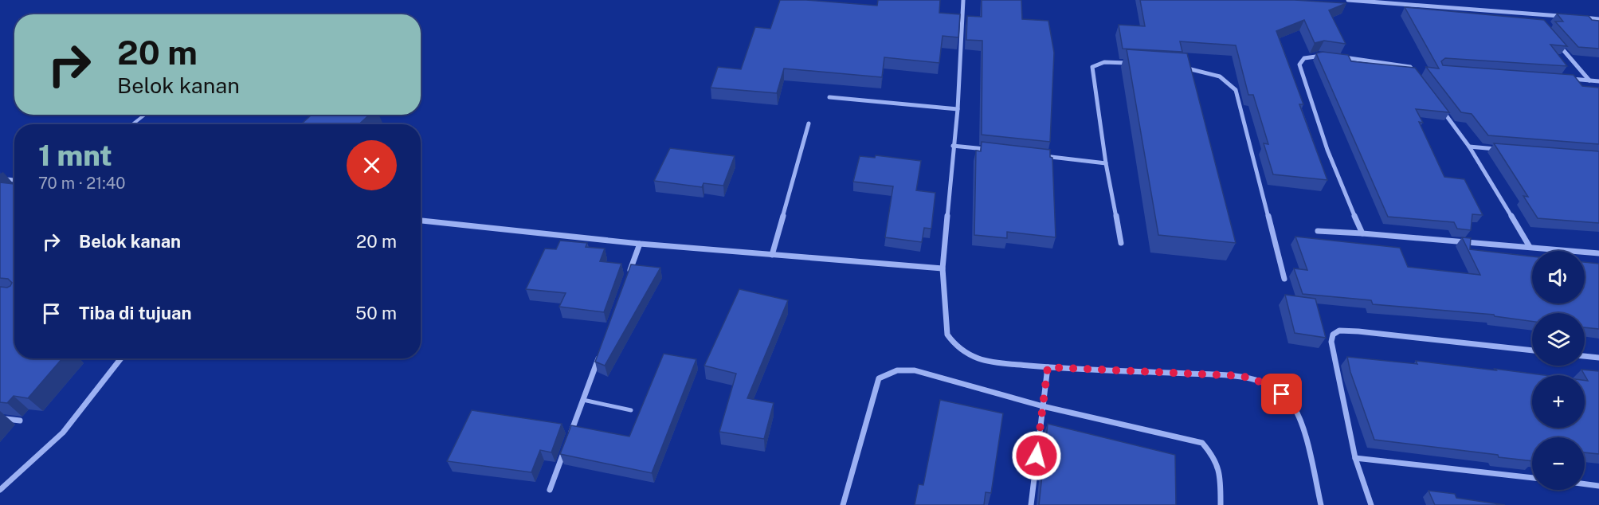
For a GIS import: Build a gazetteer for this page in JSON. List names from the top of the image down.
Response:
{
  "page": {
    "turn": ["20 m", "Belok kanan"],
    "heading": ["1 mnt", "70 m · 21:40"],
    "list": [
      {
        "name": "Belok kanan",
        "value": "20 m"
      },
      {
        "name": "Tiba di tujuan",
        "value": "50 m"
      }
    ],
    "map_buttons": ["+", "−"]
  }
}
